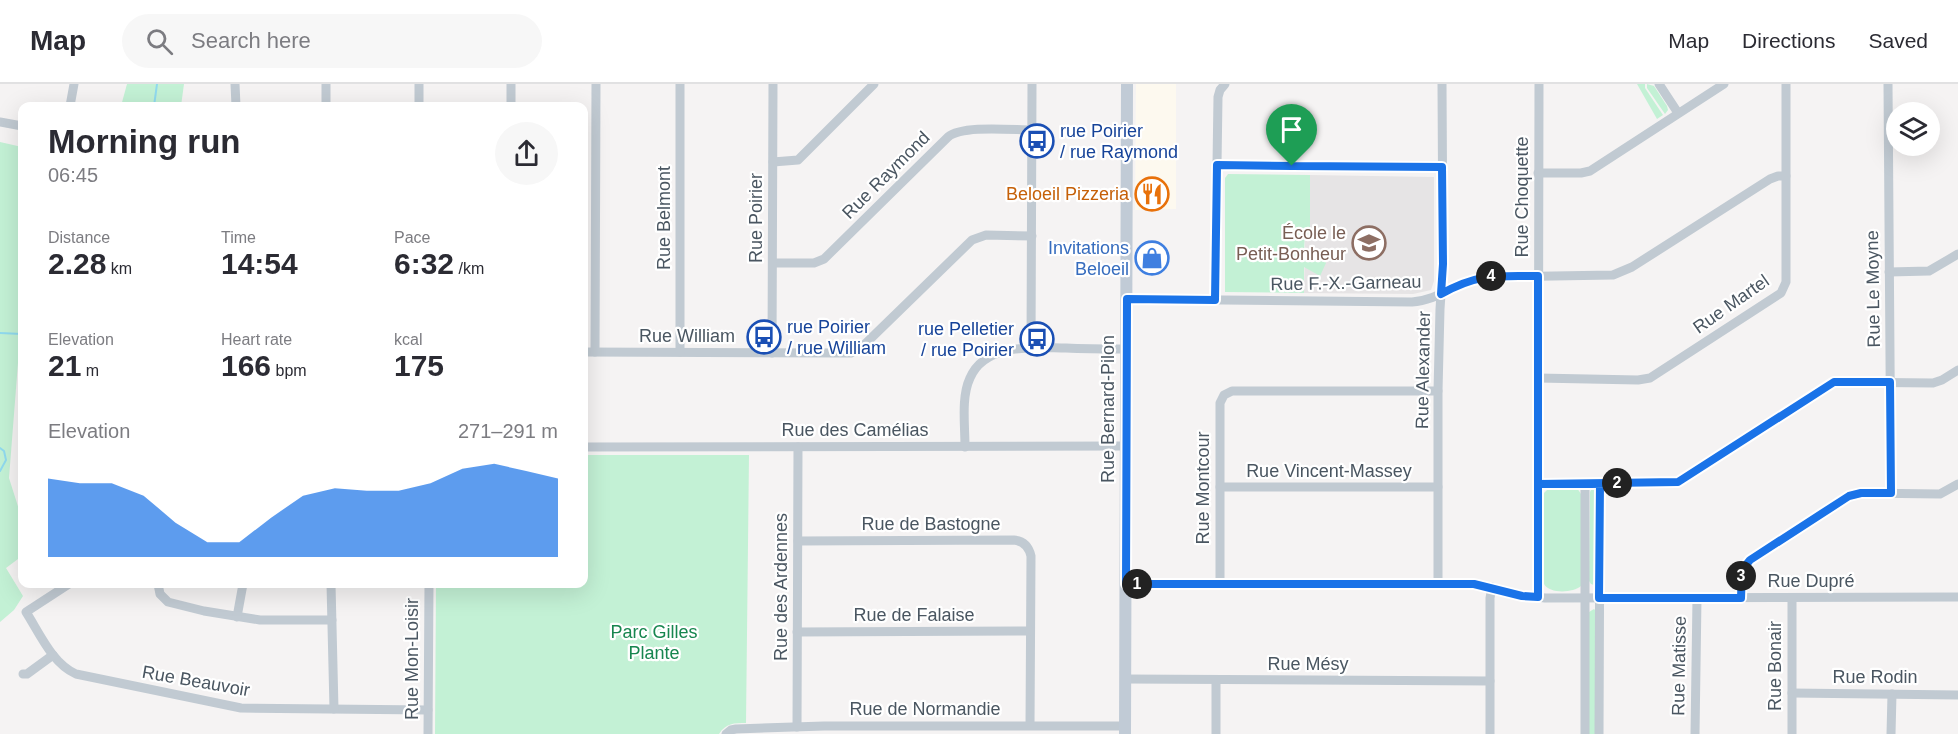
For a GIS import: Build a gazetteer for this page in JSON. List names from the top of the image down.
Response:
{
  "streets": {
    "main road": ["Rue Bernard-Pilon"],
    "street": [
      "Rue Raymond",
      "Rue Choquette",
      "Rue Belmont",
      "Rue Poirier",
      "Rue F.-X.-Garneau",
      "Rue Le Moyne",
      "Rue Martel",
      "Rue William",
      "Rue Alexander",
      "Rue des Camélias",
      "Rue Vincent-Massey",
      "Rue Montcour",
      "Rue de Bastogne",
      "Rue Dupré",
      "Rue des Ardennes",
      "Rue de Falaise",
      "Rue Mon-Loisir",
      "Rue Mésy",
      "Rue Matisse",
      "Rue Bonair",
      "Rue Rodin",
      "Rue Beauvoir",
      "Rue de Normandie"
    ]
  },
  "crossings": [
    ["Rue Raymond", "Rue Poirier"],
    ["Rue Choquette", "Rue F.-X.-Garneau"],
    ["Rue Choquette", "Rue Martel"],
    ["Rue Choquette", "Rue Dupré"],
    ["Rue Belmont", "Rue William"],
    ["Rue Poirier", "Rue William"],
    ["Rue F.-X.-Garneau", "Rue Martel"],
    ["Rue F.-X.-Garneau", "Rue Alexander"],
    ["Rue F.-X.-Garneau", "Rue Bernard-Pilon"],
    ["Rue Alexander", "Rue Vincent-Massey"],
    ["Rue Alexander", "Rue Montcour"],
    ["Rue Alexander", "Rue Dupré"],
    ["Rue Bernard-Pilon", "Rue des Camélias"],
    ["Rue Bernard-Pilon", "Rue Dupré"],
    ["Rue Bernard-Pilon", "Rue Mésy"],
    ["Rue Bernard-Pilon", "Rue de Normandie"],
    ["Rue des Camélias", "Rue des Ardennes"],
    ["Rue Vincent-Massey", "Rue Montcour"],
    ["Rue Montcour", "Rue Dupré"],
    ["Rue de Bastogne", "Rue des Ardennes"],
    ["Rue de Bastogne", "Rue de Falaise"],
    ["Rue de Bastogne", "Rue de Normandie"],
    ["Rue Dupré", "Rue Matisse"],
    ["Rue Dupré", "Rue Bonair"],
    ["Rue des Ardennes", "Rue de Falaise"],
    ["Rue des Ardennes", "Rue de Normandie"],
    ["Rue Mon-Loisir", "Rue Beauvoir"],
    ["Rue Bonair", "Rue Rodin"]
  ],
  "parks": ["Parc Gilles Plante"],
  "places": {
    "bus stop": ["rue Poirier / rue Raymond", "rue Poirier / rue William", "rue Pelletier / rue Poirier"],
    "restaurant": ["Beloeil Pizzeria"],
    "school or university": ["École le Petit-Bonheur"],
    "shop": ["Invitations Beloeil"]
  },
  "page": {
    "header": "Map",
    "search": "Search here",
    "nav": ["Map", "Directions", "Saved"],
    "heading": ["Morning run", "06:45"],
    "stats": [
      ["Distance", "2.28 km"],
      ["Time", "14:54"],
      ["Pace", "6:32 /km"],
      ["Elevation", "21 m"],
      ["Heart rate", "166 bpm"],
      ["kcal", "175"]
    ],
    "pins": [
      "4",
      "2",
      "3",
      "1"
    ],
    "chart": ["Elevation", "271–291 m"]
  }
}
